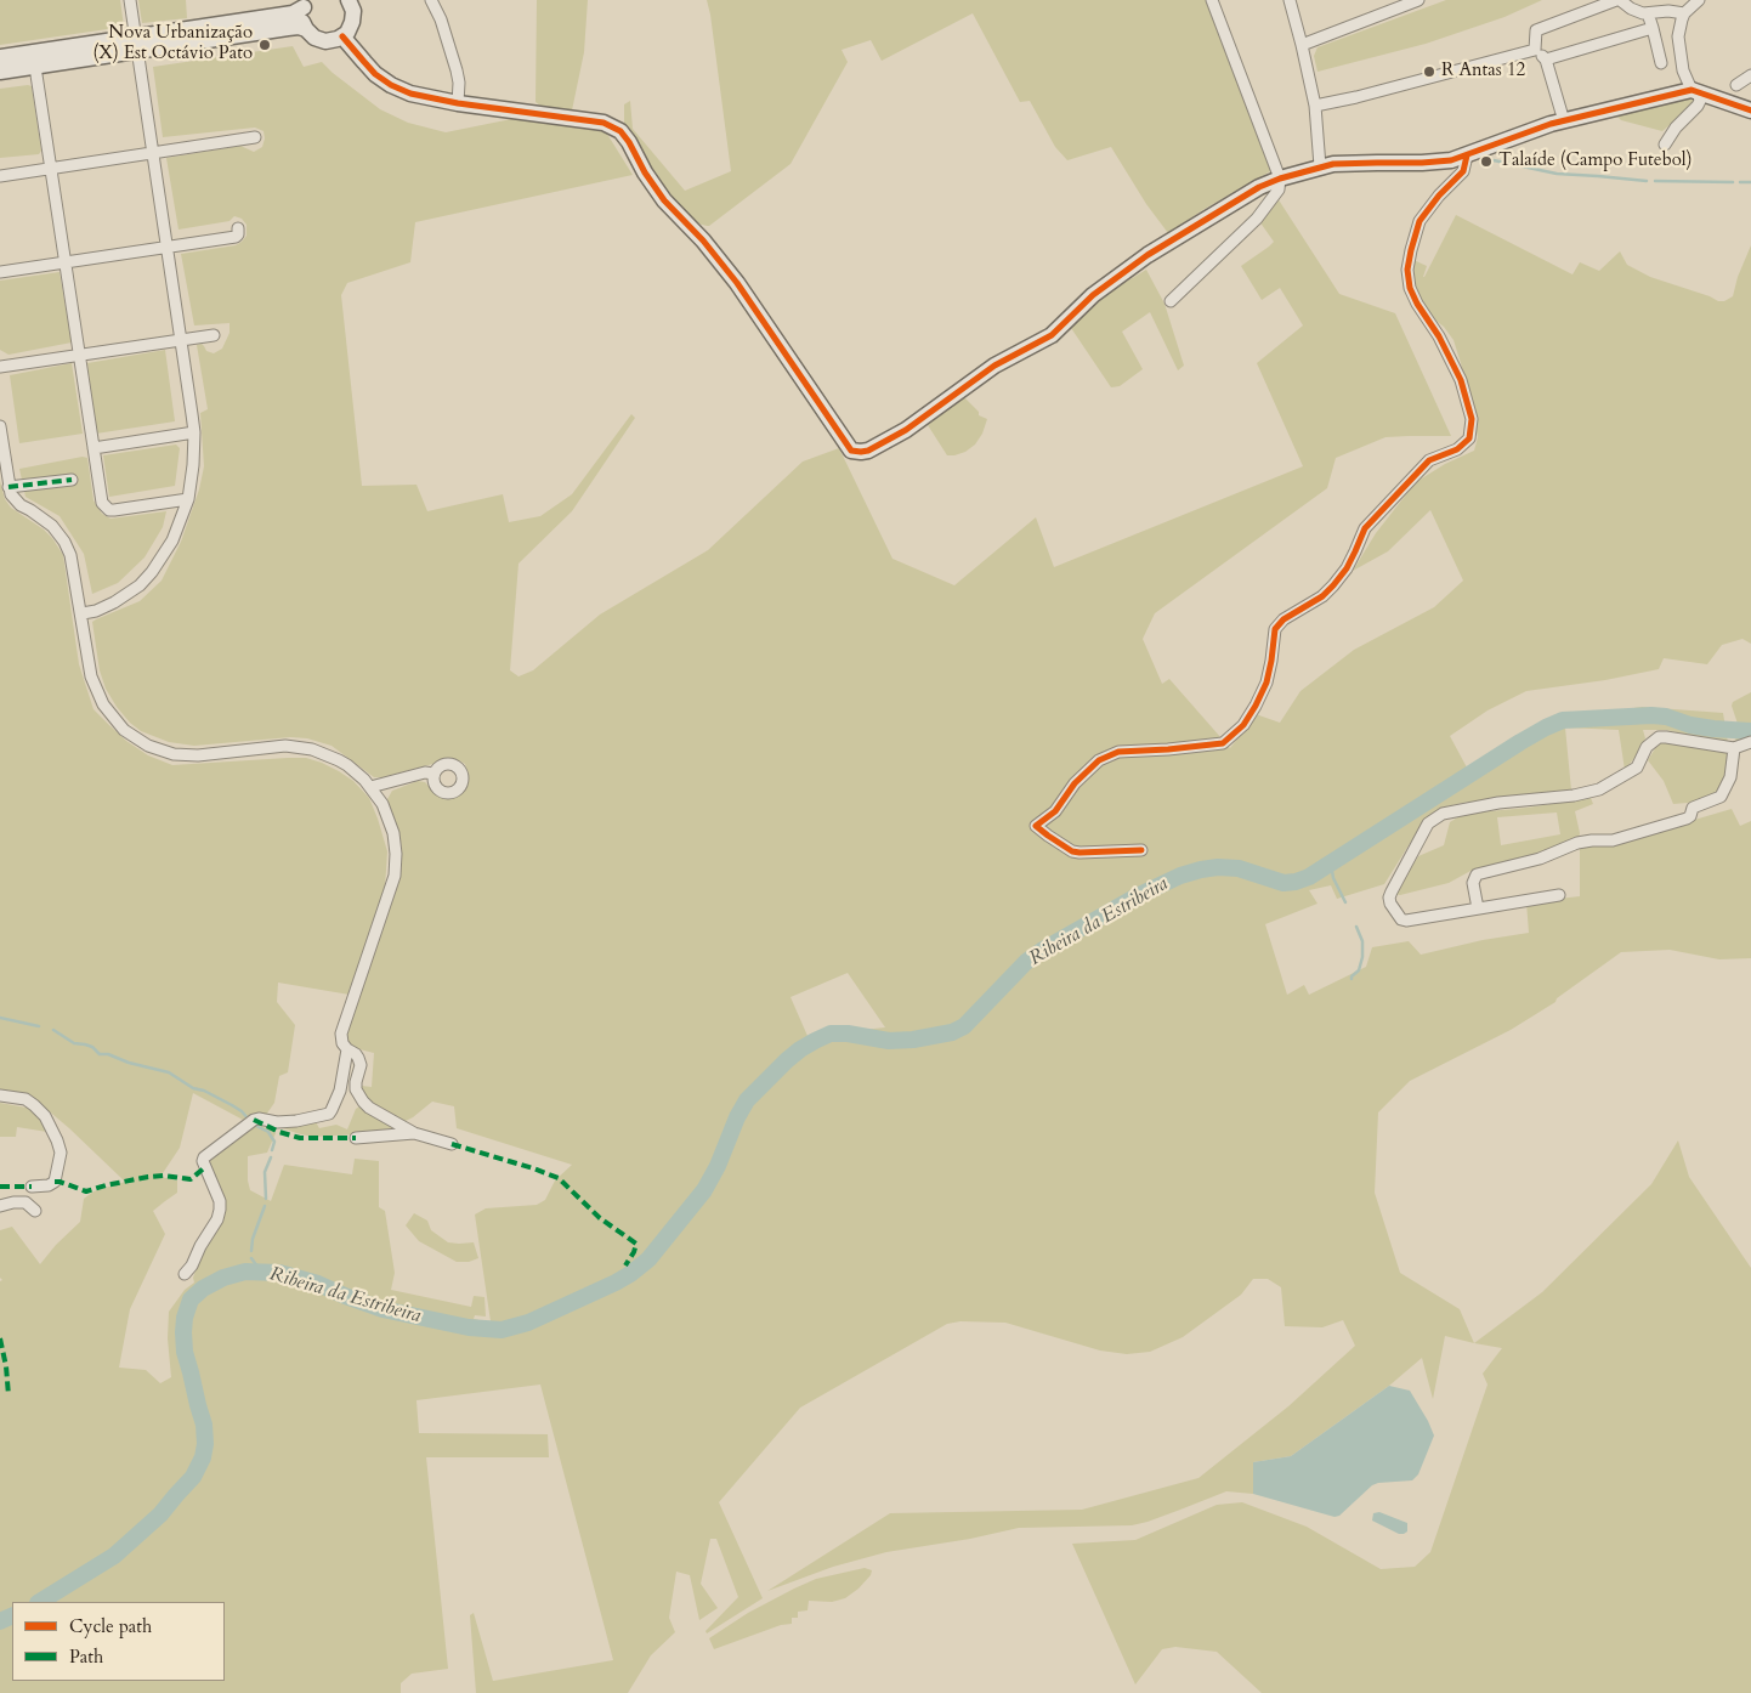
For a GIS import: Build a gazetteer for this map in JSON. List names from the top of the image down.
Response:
{
  "water": ["Ribeira da Estribeira"],
  "places": ["Nova Urbanização (X) Est Octávio Pato", "R Antas 12", "Talaíde (Campo Futebol)"],
  "legend": ["Cycle path", "Path"]
}
